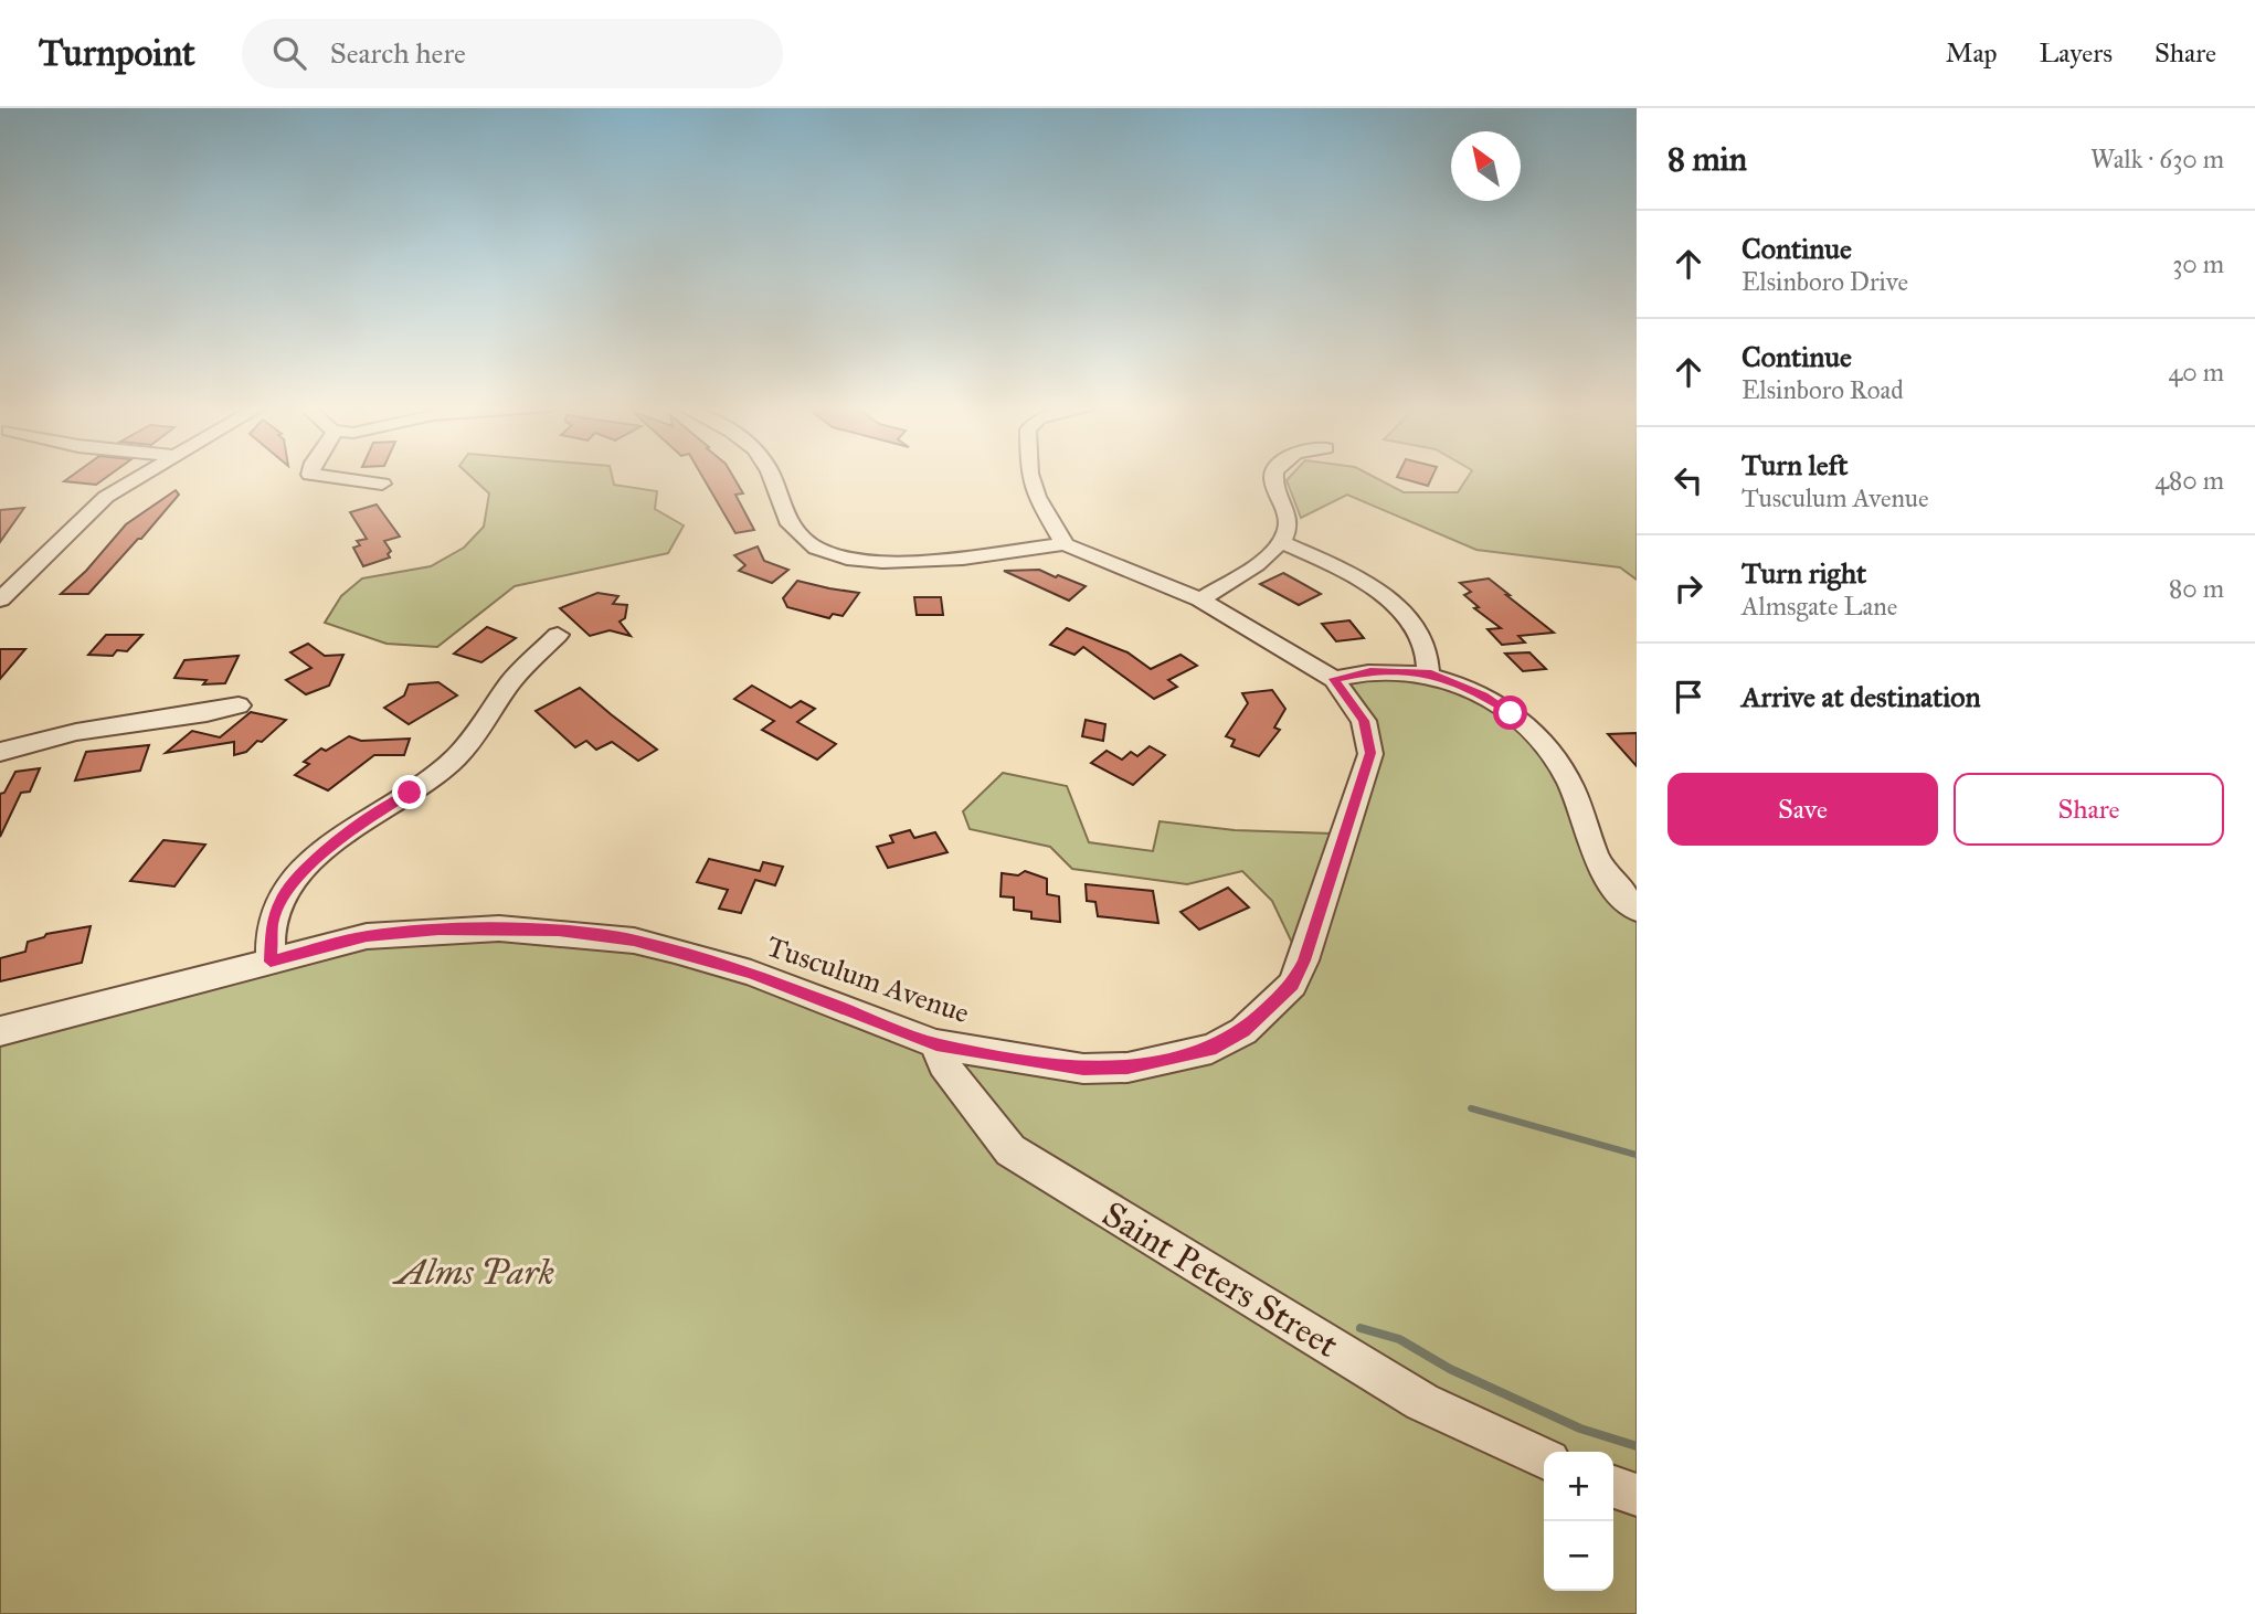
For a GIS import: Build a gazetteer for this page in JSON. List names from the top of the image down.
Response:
{
  "streets": {
    "street": ["Tusculum Avenue", "Saint Peters Street"]
  },
  "crossings": [
    ["Tusculum Avenue", "Saint Peters Street"]
  ],
  "parks": ["Alms Park"],
  "north": "top left",
  "page": {
    "header": "Turnpoint",
    "search": "Search here",
    "nav": ["Map", "Layers", "Share"],
    "heading": ["8 min", "Walk · 630 m"],
    "list": [
      ["Continue", "Elsinboro Drive", "30 m"],
      ["Continue", "Elsinboro Road", "40 m"],
      ["Turn left", "Tusculum Avenue", "480 m"],
      ["Turn right", "Almsgate Lane", "80 m"],
      "Arrive at destination"
    ],
    "buttons": ["Save", "Share"],
    "map_buttons": ["+", "−"]
  }
}
